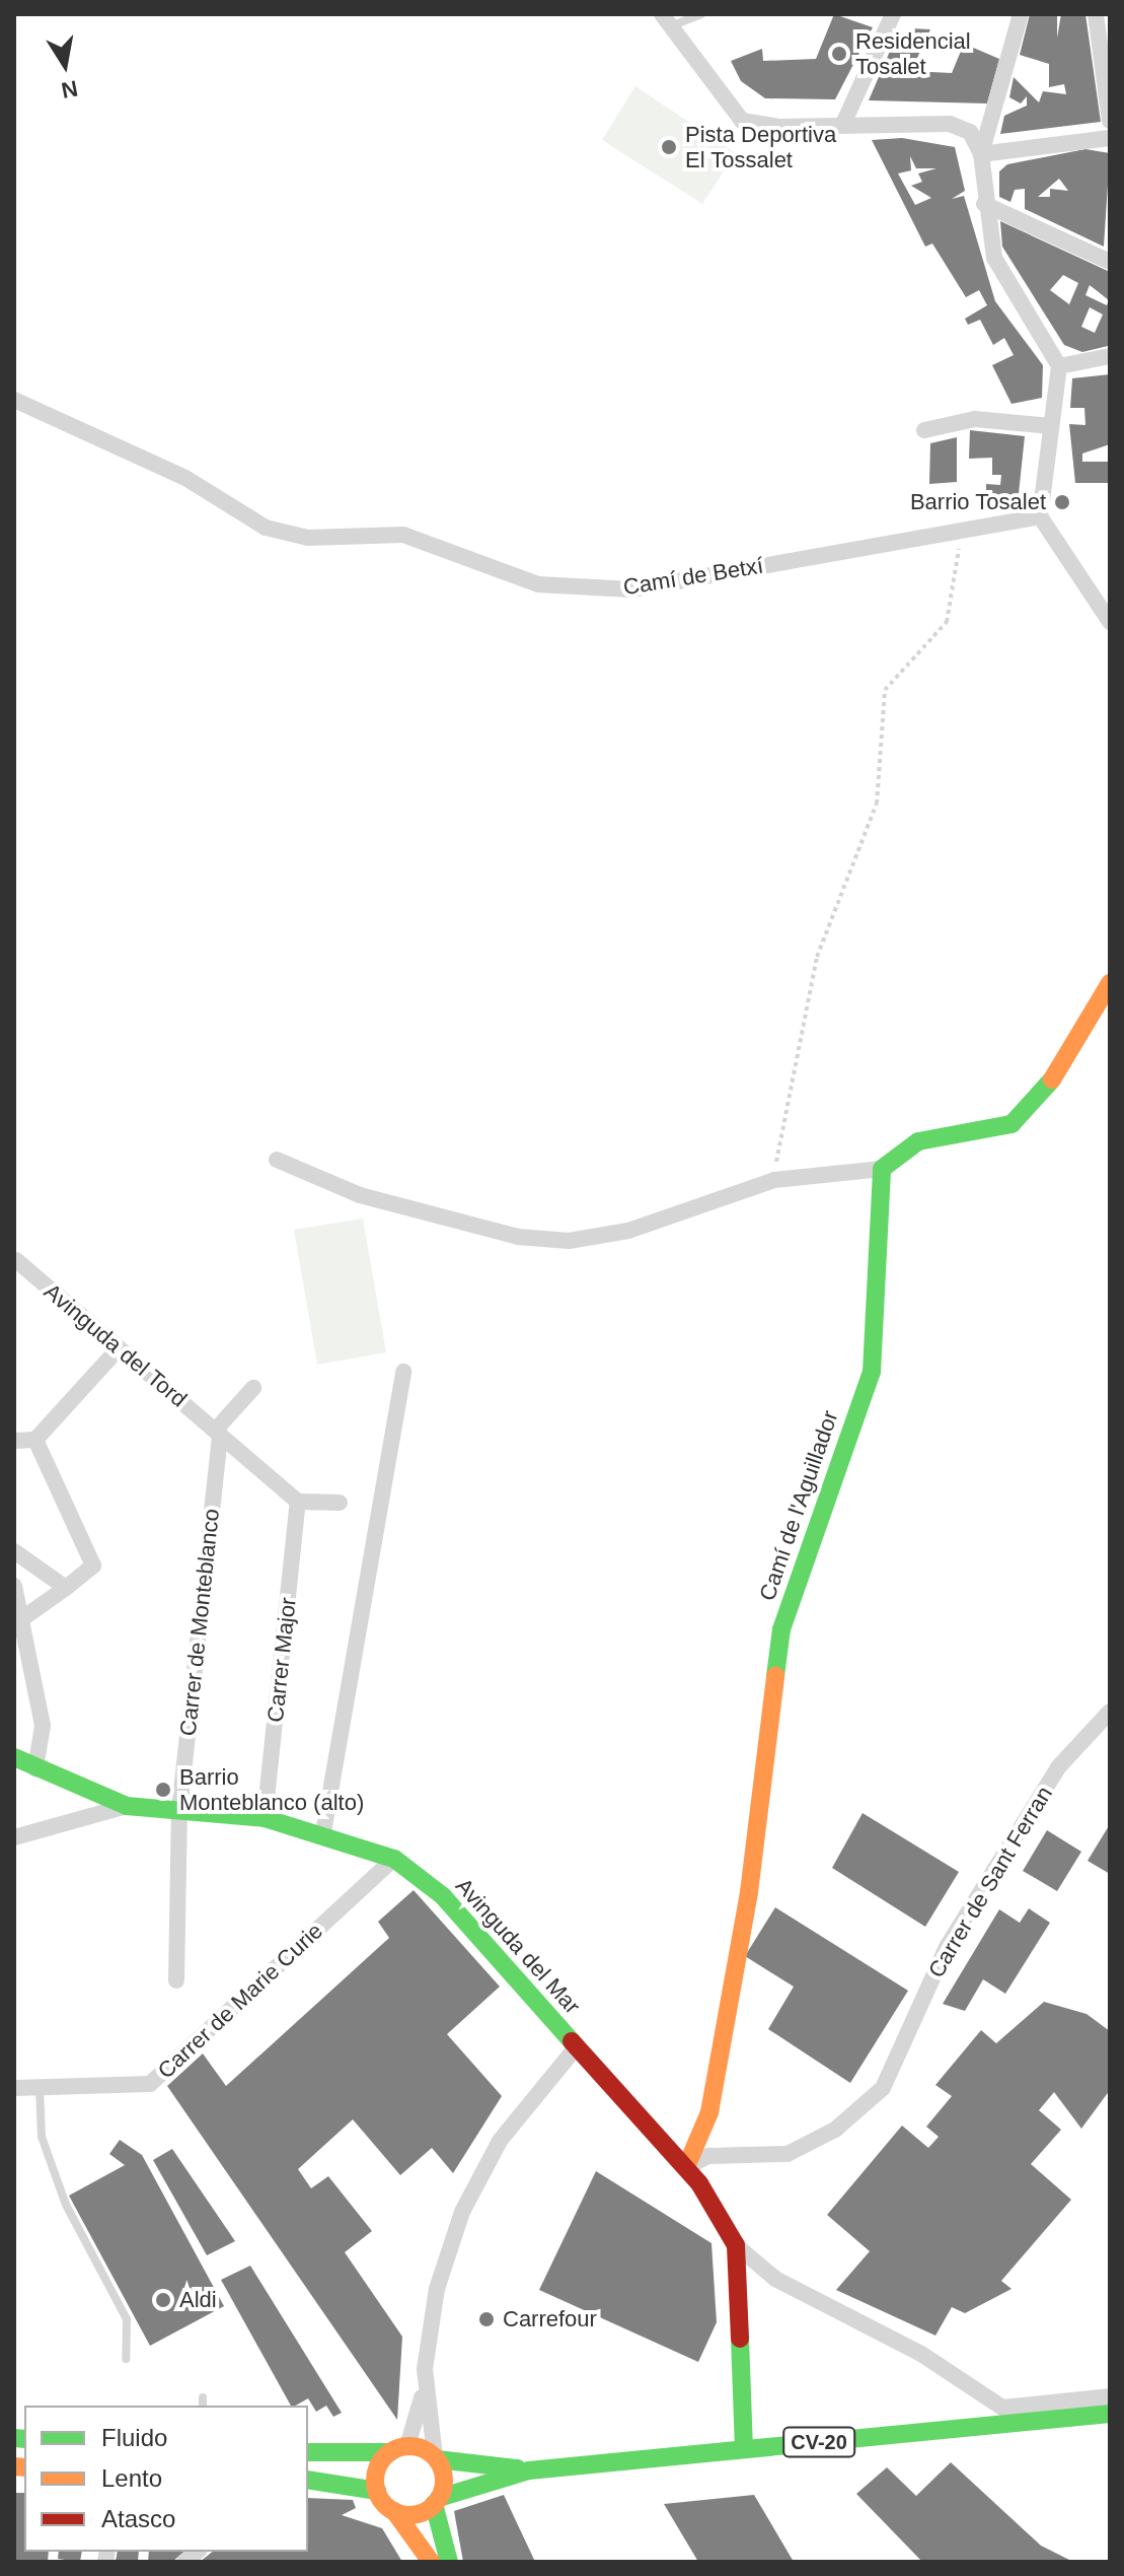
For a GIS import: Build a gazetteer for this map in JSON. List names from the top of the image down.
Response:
{
  "streets": {
    "street": [
      "Camí de Betxí",
      "Avinguda del Tord",
      "Camí de l'Aguillador",
      "Carrer de Monteblanco",
      "Carrer Major",
      "Carrer de Sant Ferran",
      "Avinguda del Mar",
      "Carrer de Marie Curie",
      "CV-20"
    ]
  },
  "crossings": [
    ["Avinguda del Tord", "Carrer de Monteblanco"],
    ["Camí de l'Aguillador", "Carrer de Sant Ferran"],
    ["Camí de l'Aguillador", "Avinguda del Mar"],
    ["Carrer de Monteblanco", "Avinguda del Mar"],
    ["Carrer Major", "Avinguda del Mar"],
    ["Carrer de Sant Ferran", "Avinguda del Mar"],
    ["Avinguda del Mar", "Carrer de Marie Curie"]
  ],
  "places": [
    "Residencial Tosalet",
    "Pista Deportiva El Tossalet",
    "Barrio Tosalet",
    "Barrio Monteblanco (alto)",
    "Aldi",
    "Carrefour"
  ],
  "legend": ["Fluido", "Lento", "Atasco"],
  "north": "bottom"
}
